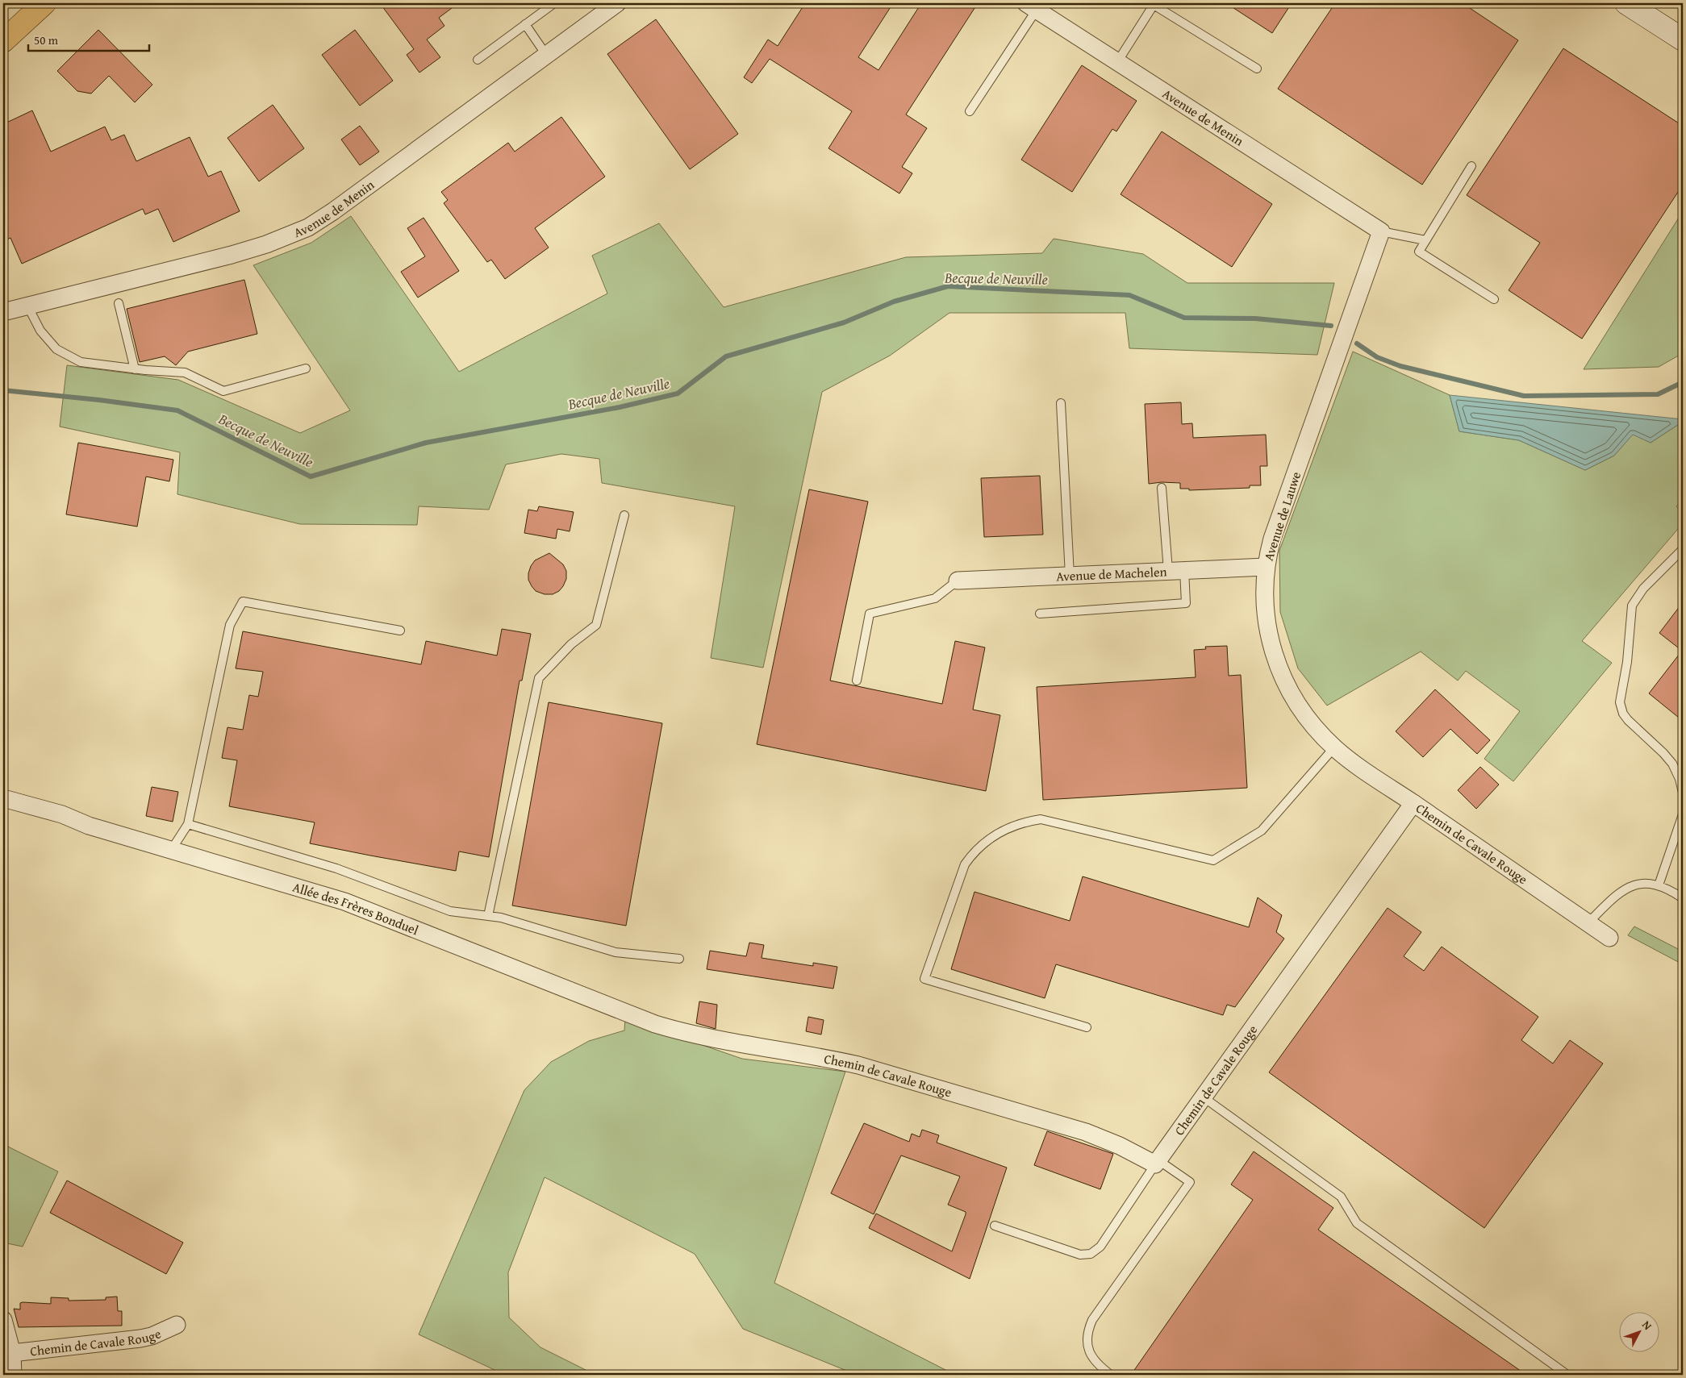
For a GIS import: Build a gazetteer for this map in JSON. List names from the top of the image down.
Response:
{
  "streets": {
    "street": [
      "Avenue de Menin",
      "Avenue de Lauwe",
      "Avenue de Machelen",
      "Chemin de Cavale Rouge",
      "Allée des Frères Bonduel"
    ]
  },
  "crossings": [
    ["Avenue de Menin", "Avenue de Lauwe"],
    ["Avenue de Lauwe", "Avenue de Machelen"],
    ["Avenue de Lauwe", "Chemin de Cavale Rouge"],
    ["Chemin de Cavale Rouge", "Allée des Frères Bonduel"]
  ],
  "water": ["Becque de Neuville"],
  "scale_bar": "50 m",
  "north": "top right"
}
